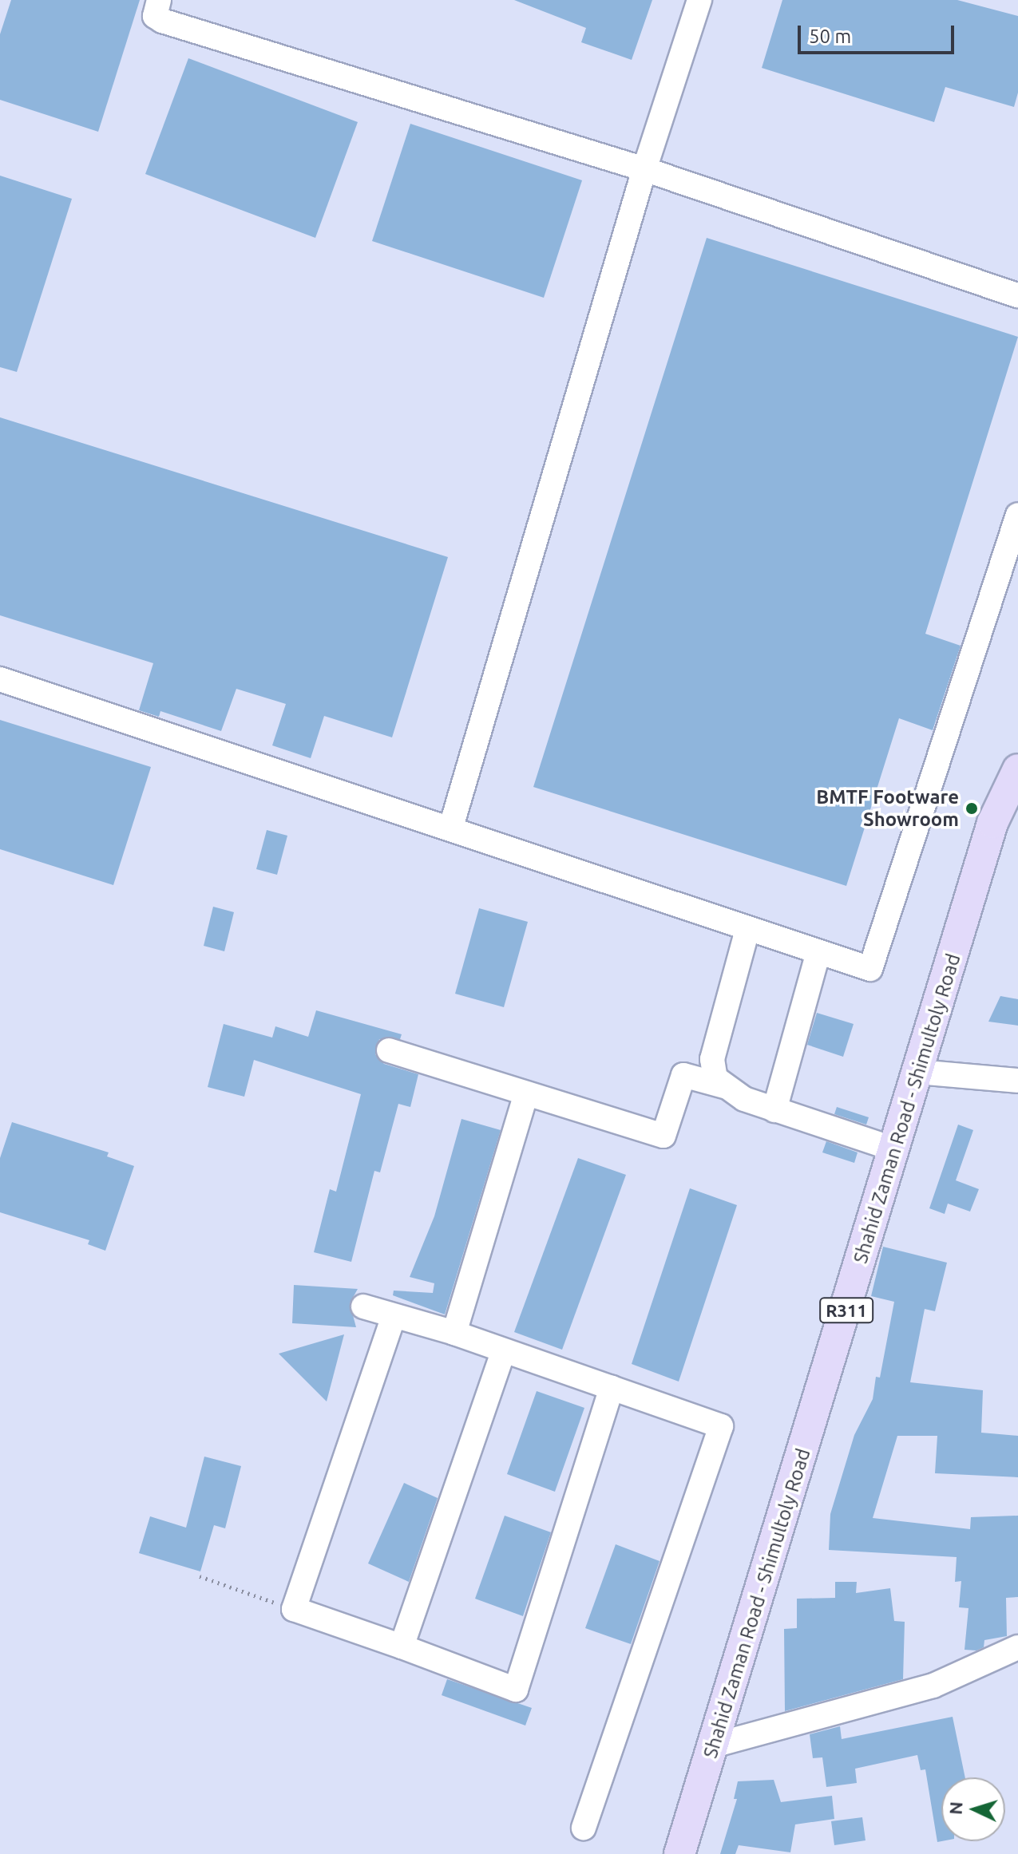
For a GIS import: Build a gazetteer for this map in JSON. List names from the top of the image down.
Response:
{
  "streets": {
    "main road": ["Shahid Zaman Road - Shimultoly Road", "R311"]
  },
  "places": ["BMTF Footware Showroom"],
  "scale_bar": "50 m",
  "north": "left"
}
